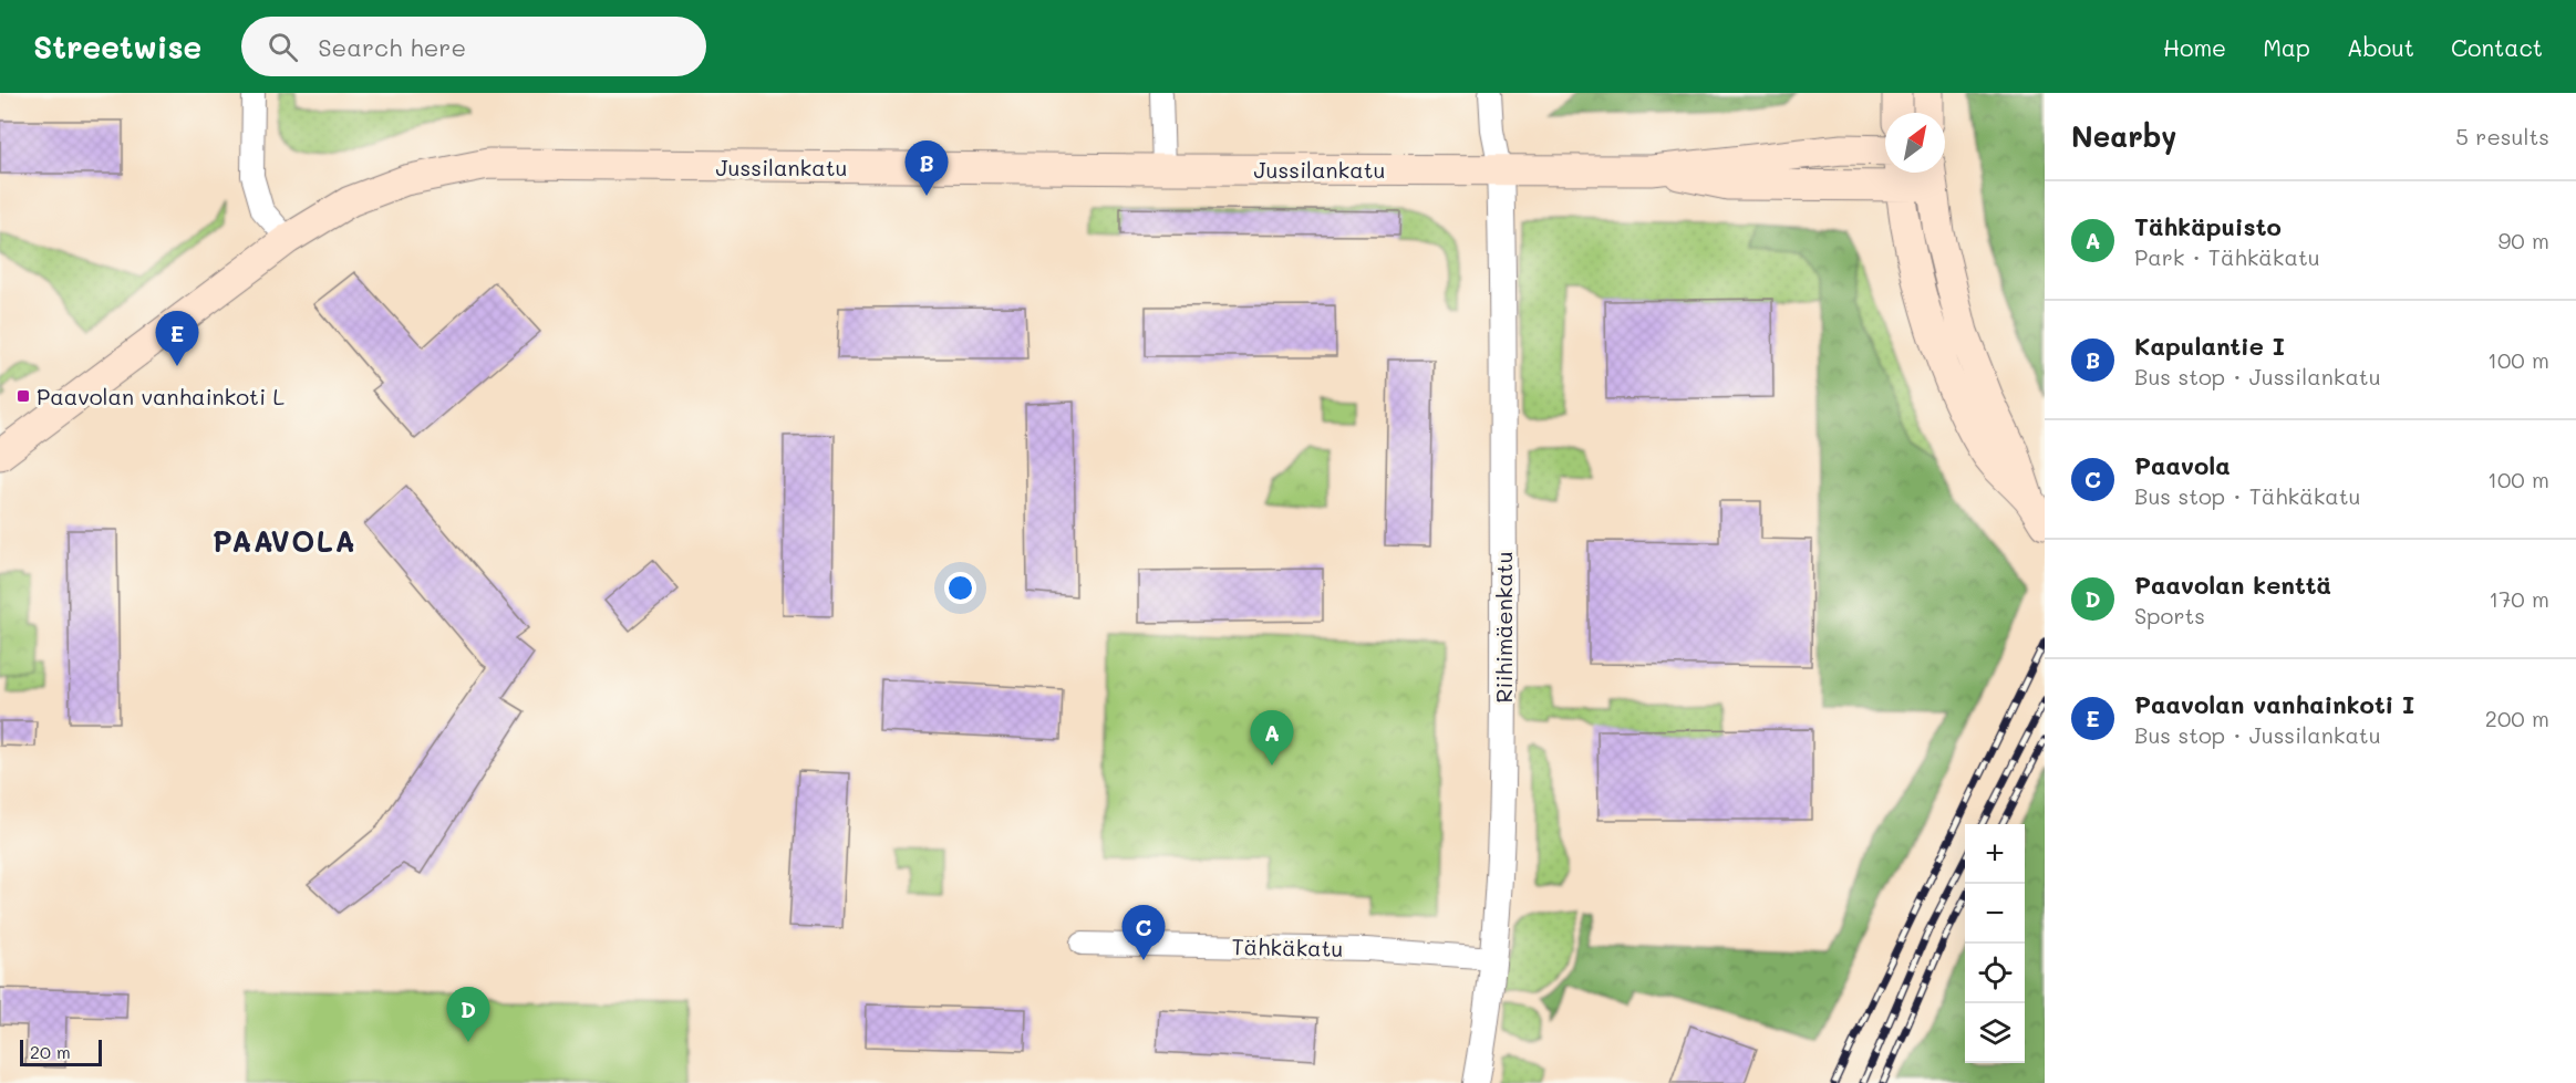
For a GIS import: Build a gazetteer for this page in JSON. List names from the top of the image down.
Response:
{
  "streets": {
    "main road": ["Jussilankatu"],
    "street": ["Riihimäenkatu", "Tähkäkatu"]
  },
  "crossings": [
    ["Jussilankatu", "Riihimäenkatu"],
    ["Riihimäenkatu", "Tähkäkatu"]
  ],
  "districts": ["PAAVOLA"],
  "places": {
    "transit": ["Paavolan vanhainkoti L"]
  },
  "scale_bar": "20 m",
  "north": "top right",
  "page": {
    "header": "Streetwise",
    "search": "Search here",
    "nav": [
      "Home",
      "Map",
      "About",
      "Contact"
    ],
    "heading": ["Nearby", "5 results"],
    "pins": [
      "B",
      "E",
      "A",
      "C",
      "D"
    ],
    "list": [
      {
        "mark": "A",
        "name": "Tähkäpuisto",
        "note": "Park · Tähkäkatu",
        "value": "90 m"
      },
      {
        "mark": "B",
        "name": "Kapulantie I",
        "note": "Bus stop · Jussilankatu",
        "value": "100 m"
      },
      {
        "mark": "C",
        "name": "Paavola",
        "note": "Bus stop · Tähkäkatu",
        "value": "100 m"
      },
      {
        "mark": "D",
        "name": "Paavolan kenttä",
        "note": "Sports",
        "value": "170 m"
      },
      {
        "mark": "E",
        "name": "Paavolan vanhainkoti I",
        "note": "Bus stop · Jussilankatu",
        "value": "200 m"
      }
    ],
    "map_buttons": ["+", "−"],
    "scale": "20 m"
  }
}
